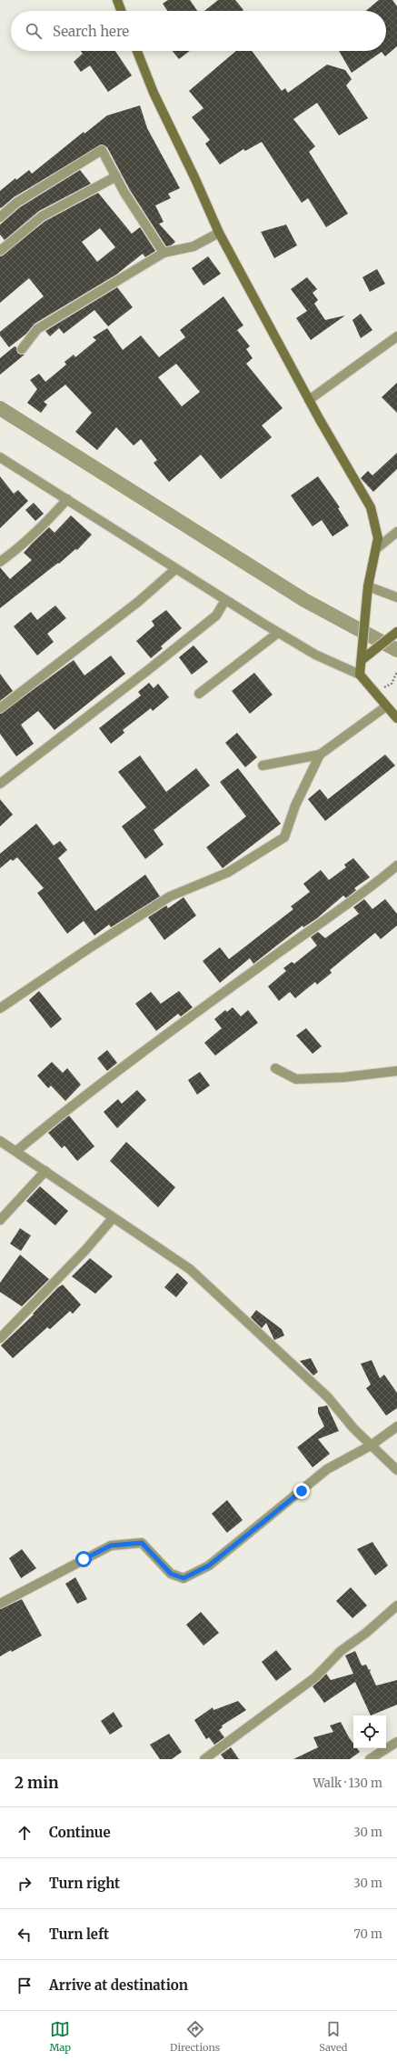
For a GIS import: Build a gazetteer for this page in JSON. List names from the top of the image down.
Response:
{
  "page": {
    "search": "Search here",
    "heading": ["2 min", "Walk · 130 m"],
    "list": [
      ["Continue", "30 m"],
      ["Turn right", "30 m"],
      ["Turn left", "70 m"],
      "Arrive at destination"
    ],
    "nav": ["Map", "Directions", "Saved"]
  }
}
